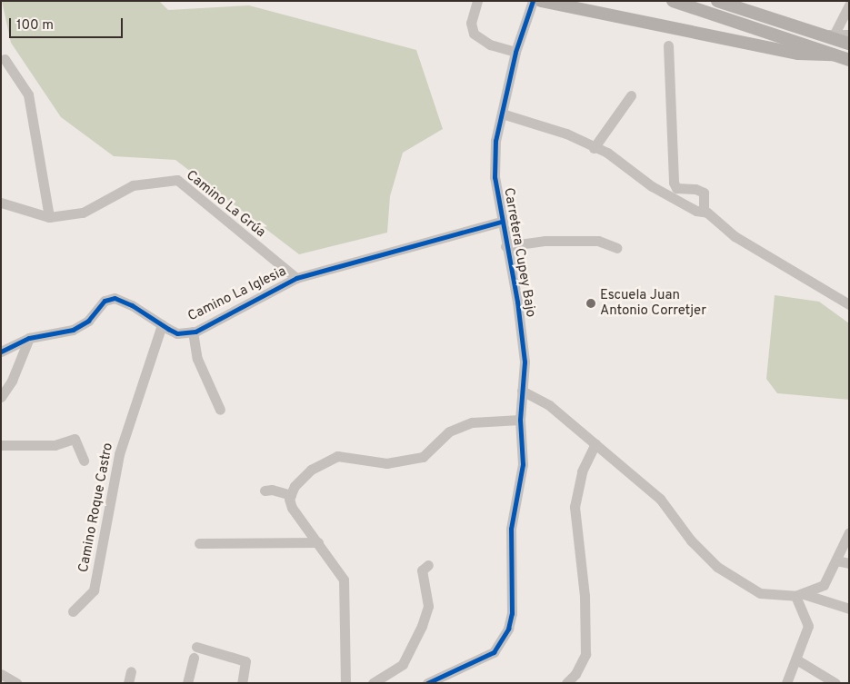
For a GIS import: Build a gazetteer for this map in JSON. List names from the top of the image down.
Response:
{
  "streets": {
    "street": [
      "Camino La Grúa",
      "Carretera Cupey Bajo",
      "Camino La Iglesia",
      "Camino Roque Castro"
    ]
  },
  "crossings": [
    ["Camino La Grúa", "Camino La Iglesia"],
    ["Carretera Cupey Bajo", "Camino La Iglesia"],
    ["Camino La Iglesia", "Camino Roque Castro"]
  ],
  "places": ["Escuela Juan Antonio Corretjer"],
  "scale_bar": "100 m"
}
